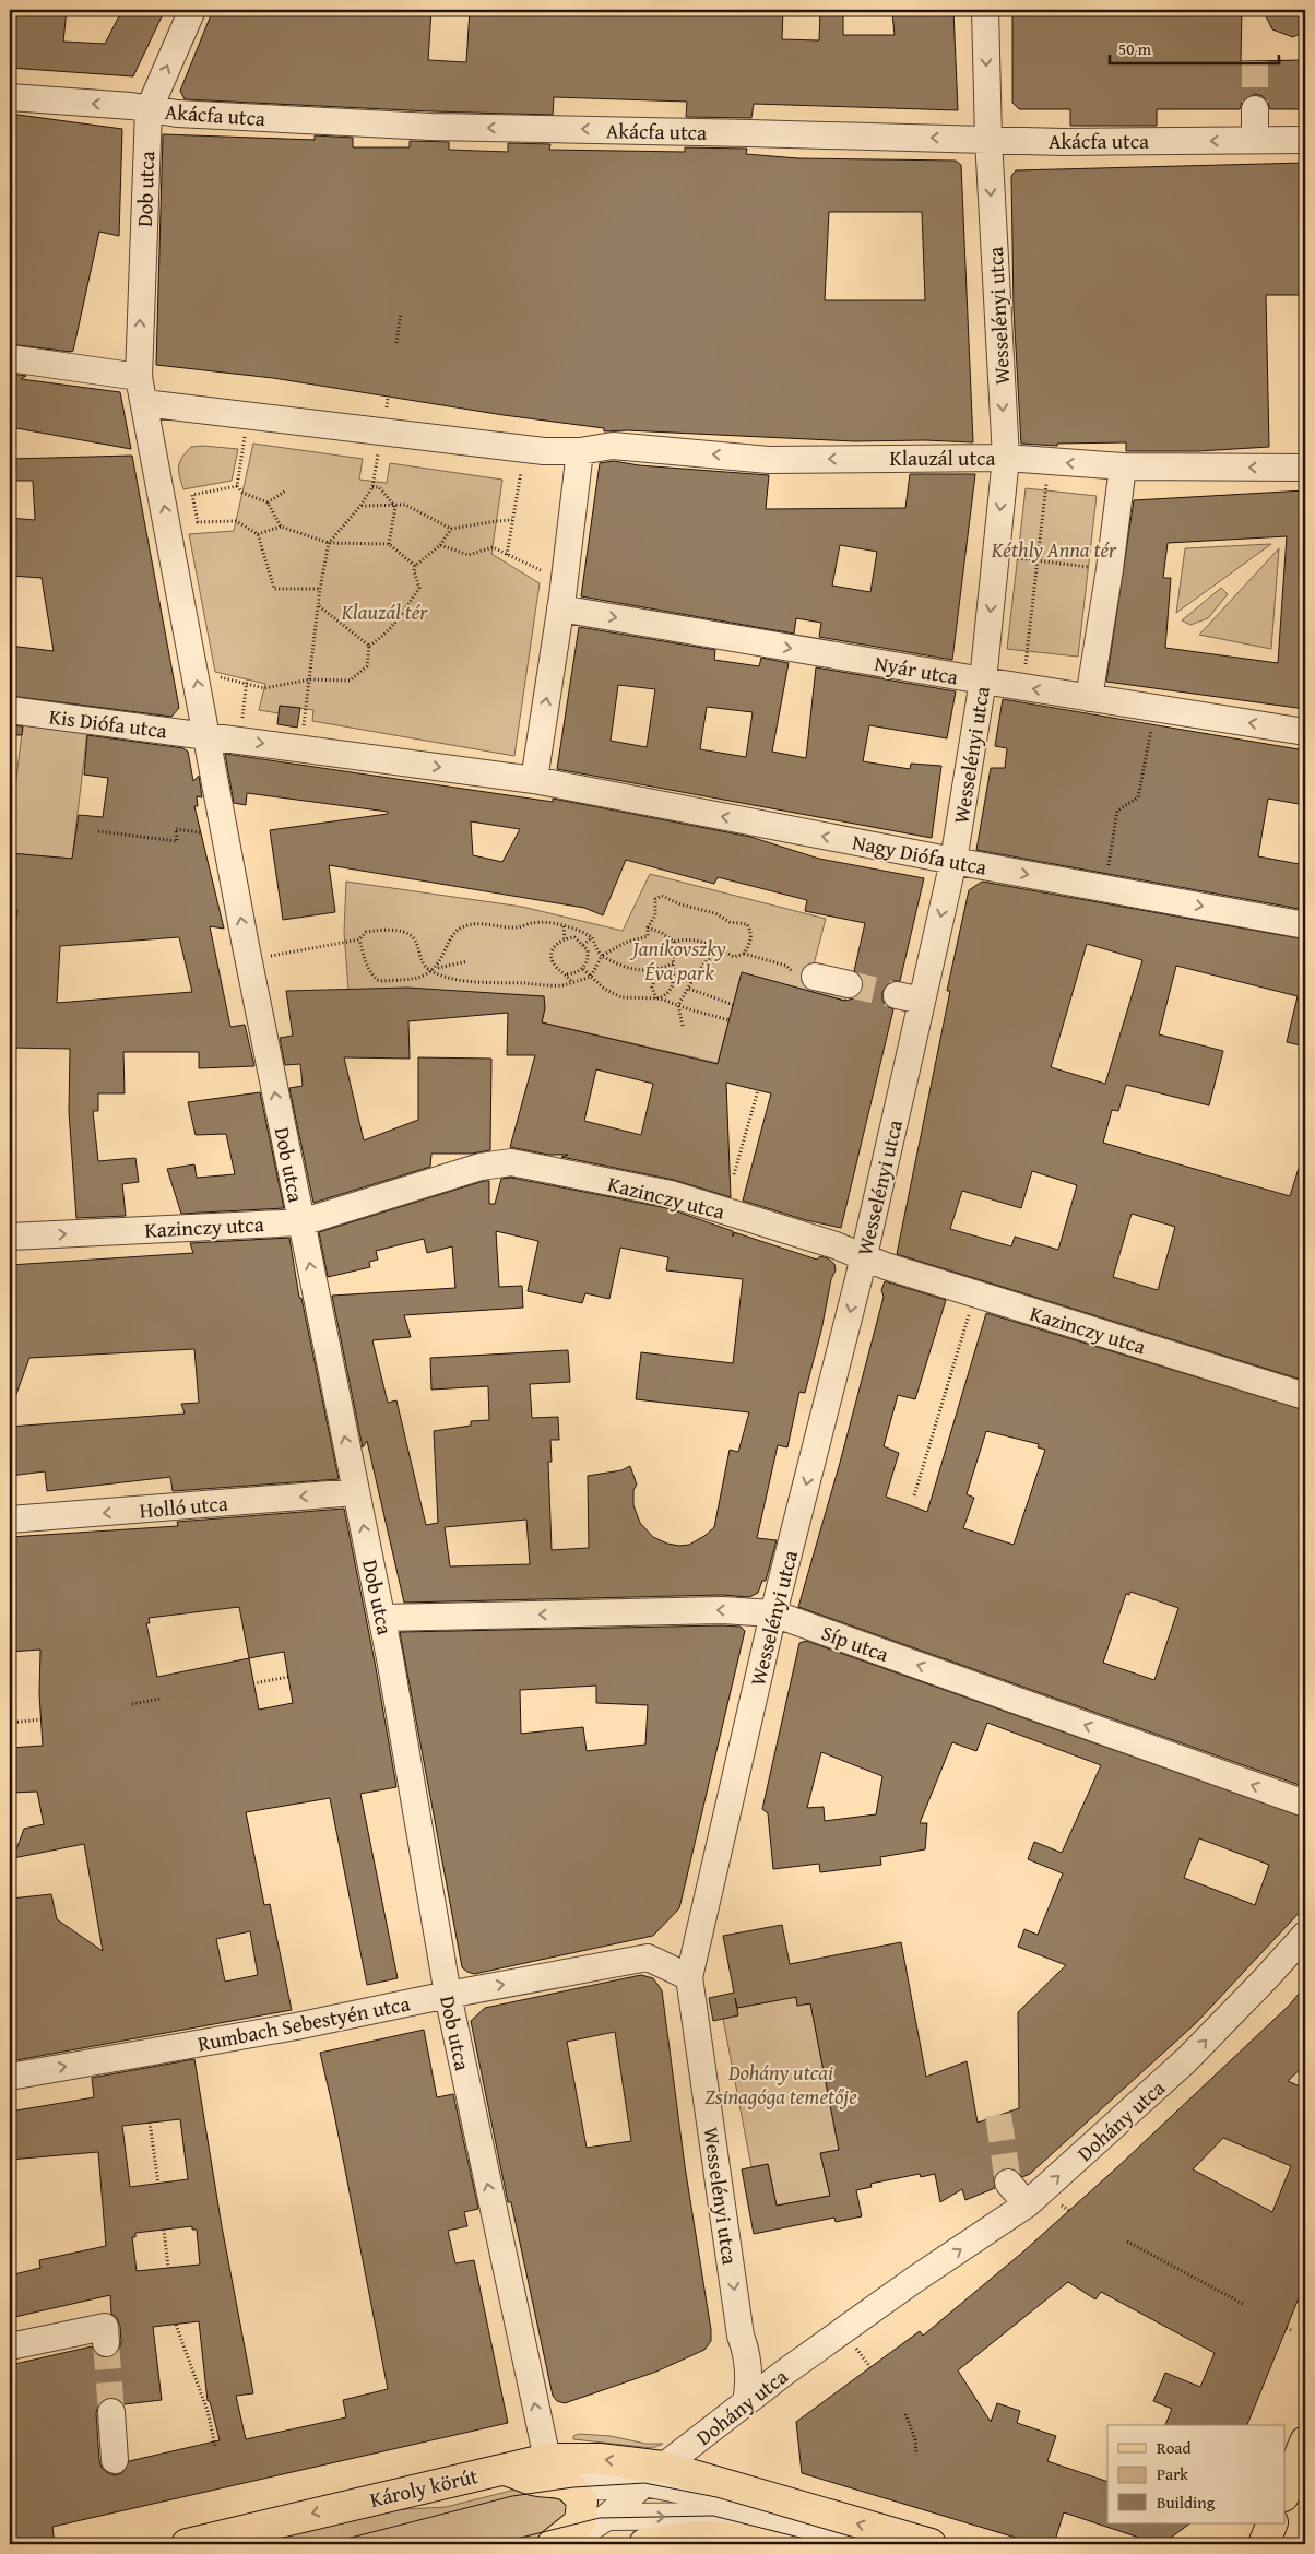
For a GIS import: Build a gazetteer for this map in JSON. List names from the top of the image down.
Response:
{
  "streets": {
    "main road": ["Károly körút"],
    "street": [
      "Akácfa utca",
      "Dob utca",
      "Wesselényi utca",
      "Klauzál utca",
      "Nyár utca",
      "Kis Diófa utca",
      "Nagy Diófa utca",
      "Kazinczy utca",
      "Holló utca",
      "Síp utca",
      "Rumbach Sebestyén utca",
      "Dohány utca"
    ]
  },
  "crossings": [
    ["Akácfa utca", "Dob utca"],
    ["Akácfa utca", "Wesselényi utca"],
    ["Dob utca", "Kis Diófa utca"],
    ["Dob utca", "Kazinczy utca"],
    ["Dob utca", "Holló utca"],
    ["Dob utca", "Síp utca"],
    ["Dob utca", "Rumbach Sebestyén utca"],
    ["Dob utca", "Károly körút"],
    ["Wesselényi utca", "Klauzál utca"],
    ["Wesselényi utca", "Nyár utca"],
    ["Wesselényi utca", "Nagy Diófa utca"],
    ["Wesselényi utca", "Kazinczy utca"],
    ["Wesselényi utca", "Síp utca"],
    ["Wesselényi utca", "Rumbach Sebestyén utca"],
    ["Wesselényi utca", "Dohány utca"],
    ["Dohány utca", "Károly körút"]
  ],
  "one_way": [
    "Akácfa utca",
    "Dob utca",
    "Wesselényi utca",
    "Klauzál utca",
    "Holló utca",
    "Síp utca",
    "Rumbach Sebestyén utca",
    "Dohány utca"
  ],
  "parks": [
    "Kéthly Anna tér",
    "Klauzál tér",
    "Janikovszky Éva park",
    "Dohány utcai Zsinagóga temetője"
  ],
  "legend": ["Road", "Park", "Building"],
  "scale_bar": "50 m"
}
